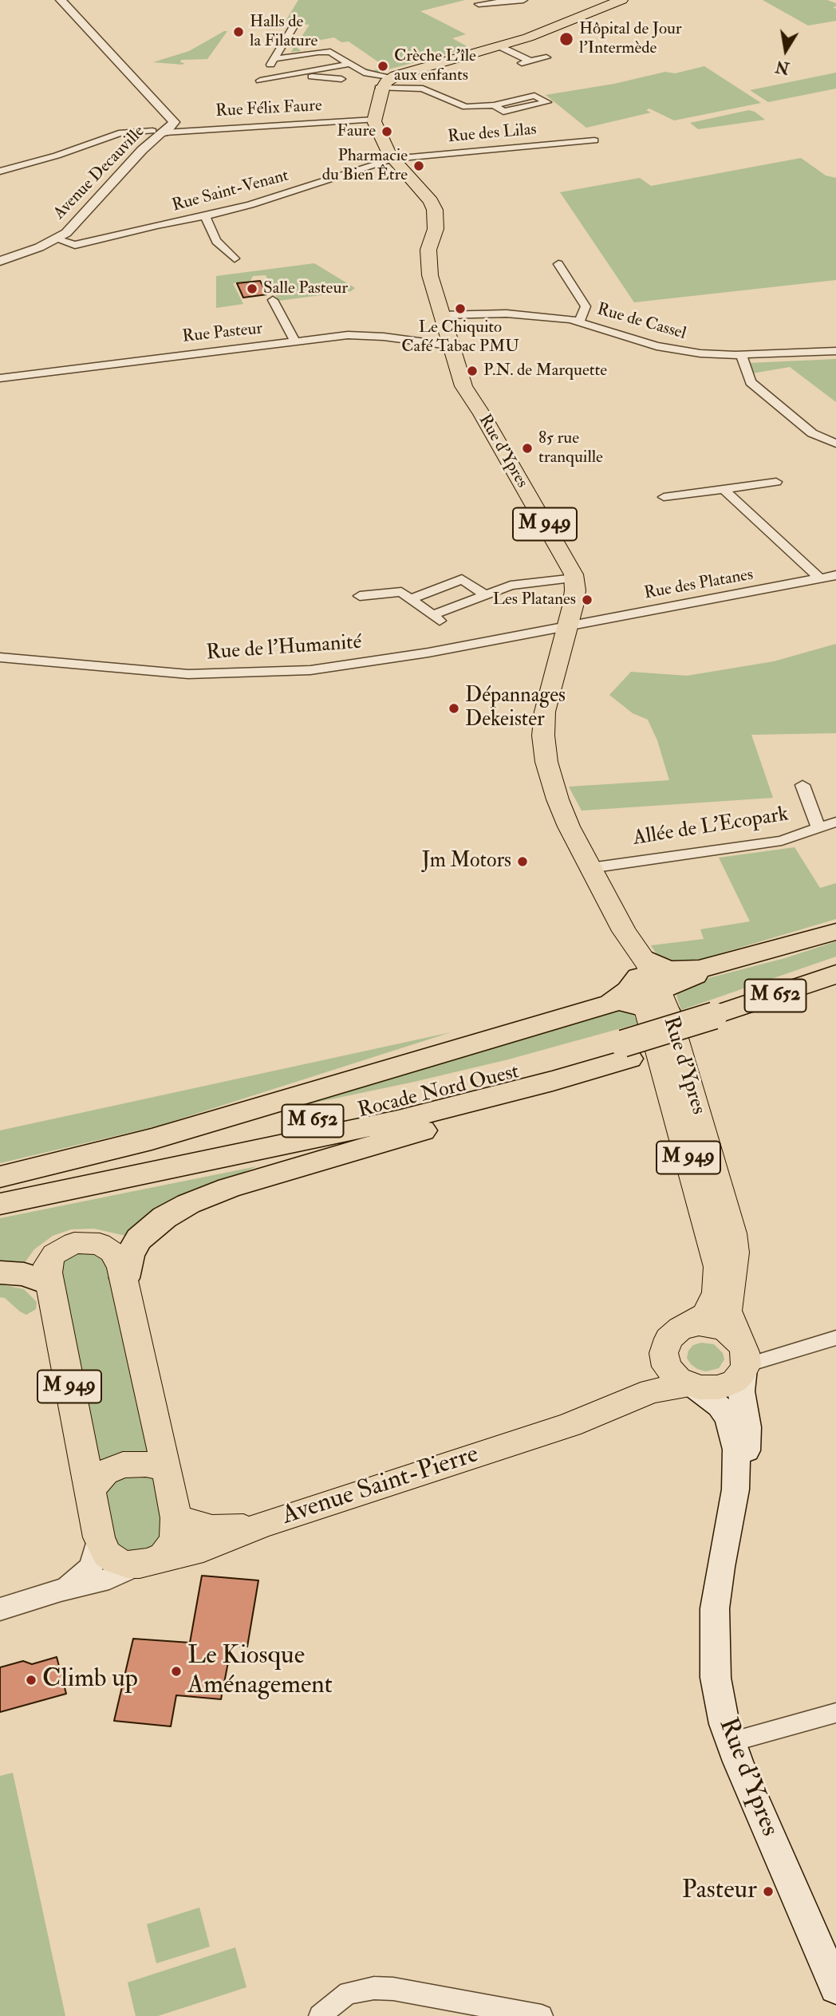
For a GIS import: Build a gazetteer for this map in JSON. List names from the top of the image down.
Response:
{
  "streets": {
    "highway": ["M 652", "Rocade Nord Ouest"],
    "main road": ["Rue d'Ypres", "M 949", "Avenue Saint-Pierre"],
    "street": [
      "Rue Félix Faure",
      "Rue des Lilas",
      "Avenue Decauville",
      "Rue Saint-Venant",
      "Rue de Cassel",
      "Rue Pasteur",
      "Rue des Platanes",
      "Rue de l'Humanité",
      "Allée de L'Ecopark"
    ]
  },
  "crossings": [
    ["Rue Félix Faure", "Avenue Decauville"],
    ["Rue Félix Faure", "Rue d'Ypres"],
    ["Rue des Lilas", "Rue Saint-Venant"],
    ["Rue des Lilas", "Rue d'Ypres"],
    ["Avenue Decauville", "Rue Saint-Venant"],
    ["Rue Saint-Venant", "Rue d'Ypres"],
    ["Rue de Cassel", "Rue d'Ypres"],
    ["Rue Pasteur", "Rue d'Ypres"],
    ["Rue d'Ypres", "Rue des Platanes"],
    ["Rue d'Ypres", "Rue de l'Humanité"],
    ["Rue d'Ypres", "Allée de L'Ecopark"],
    ["Rue d'Ypres", "Avenue Saint-Pierre"],
    ["M 949", "Avenue Saint-Pierre"],
    ["Rue des Platanes", "Rue de l'Humanité"]
  ],
  "places": [
    "Halls de la Filature",
    "Hôpital de Jour l'Intermède",
    "Crèche L'île aux enfants",
    "Faure",
    "Pharmacie du Bien Être",
    "Salle Pasteur",
    "Le Chiquito Café Tabac PMU",
    "P.N. de Marquette",
    "85 rue tranquille",
    "Les Platanes",
    "Dépannages Dekeister",
    "Jm Motors",
    "Le Kiosque Aménagement",
    "Climb up",
    "Pasteur"
  ],
  "north": "bottom"
}
